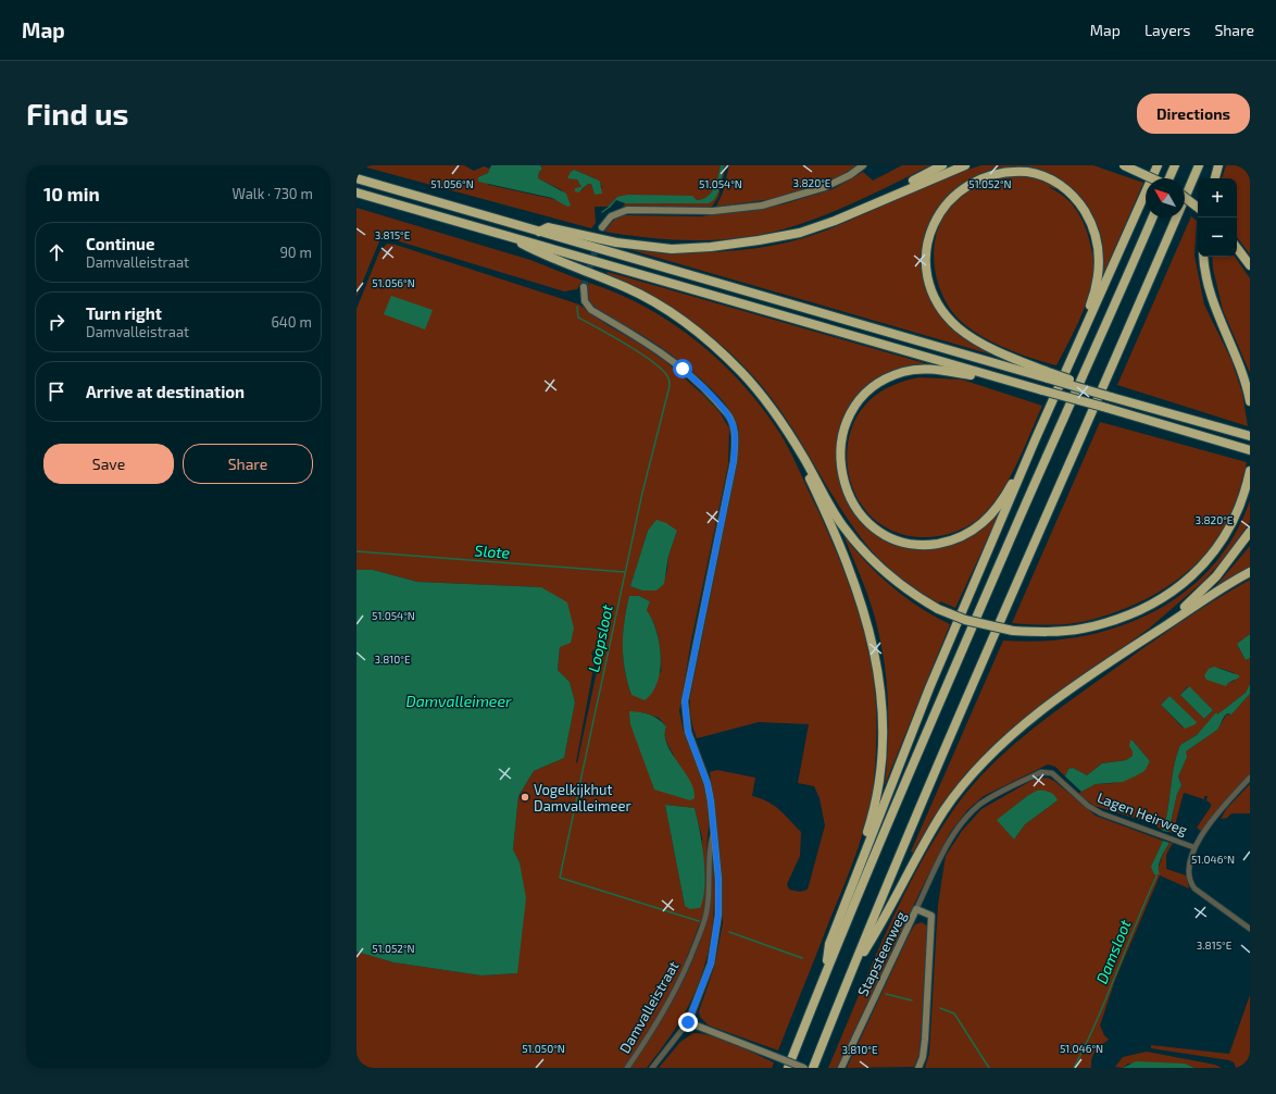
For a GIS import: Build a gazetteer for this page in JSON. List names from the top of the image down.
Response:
{
  "streets": {
    "street": ["Lagen Heirweg", "Stapsteenweg", "Damvalleistraat"]
  },
  "crossings": [
    ["Lagen Heirweg", "Stapsteenweg"]
  ],
  "water": [
    "Slote",
    "Loopsloot",
    "Damvalleimeer",
    "Damsloot"
  ],
  "places": ["Vogelkijkhut Damvalleimeer"],
  "north": "top left",
  "page": {
    "header": "Map",
    "nav": ["Map", "Layers", "Share"],
    "buttons": [
      "Directions",
      ["Save", "Share"]
    ],
    "title": "Find us",
    "heading": ["10 min", "Walk · 730 m"],
    "map_buttons": ["+", "−"],
    "list": [
      ["Continue", "Damvalleistraat", "90 m"],
      ["Turn right", "Damvalleistraat", "640 m"],
      "Arrive at destination"
    ]
  },
  "coordinates": [
    "3.820°E",
    "51.056°N",
    "51.054°N",
    "51.052°N",
    "3.815°E",
    "3.810°E",
    "51.046°N",
    "51.050°N"
  ]
}
